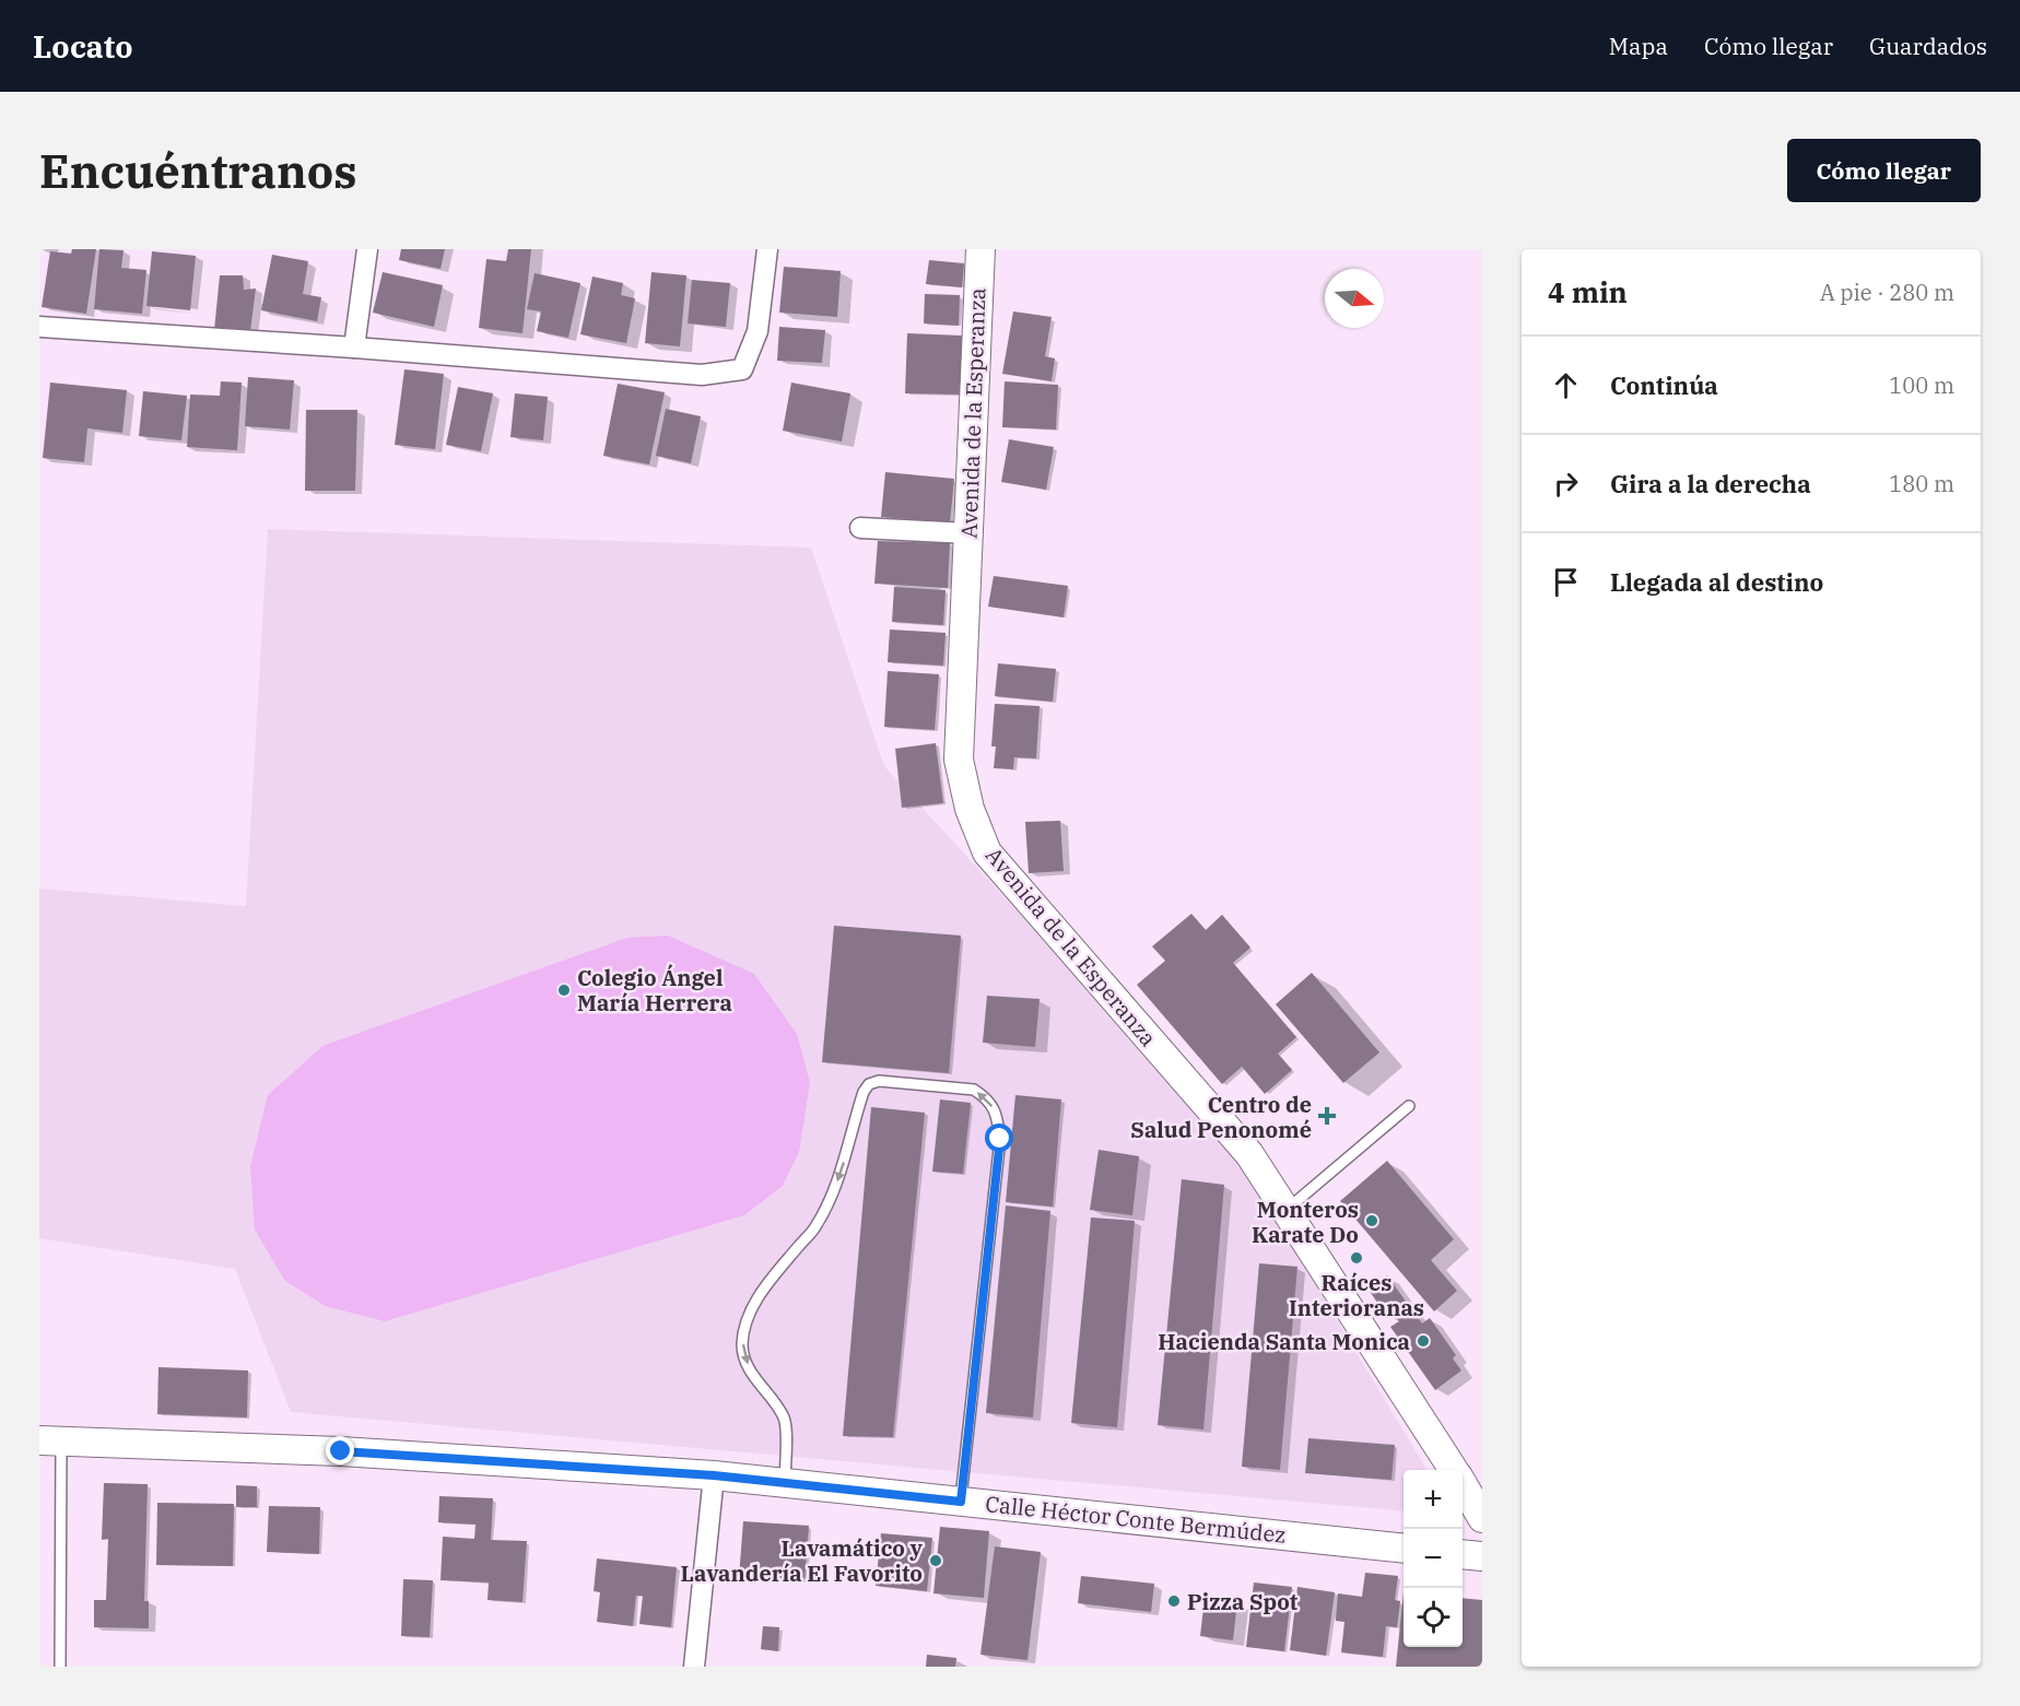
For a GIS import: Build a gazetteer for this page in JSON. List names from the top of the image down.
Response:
{
  "streets": {
    "street": ["Avenida de la Esperanza", "Calle Héctor Conte Bermúdez"]
  },
  "places": {
    "other": [
      "Colegio Ángel María Herrera",
      "Monteros Karate Do",
      "Raíces Interioranas",
      "Hacienda Santa Monica",
      "Lavamático y Lavandería El Favorito",
      "Pizza Spot"
    ],
    "health": ["Centro de Salud Penonomé"]
  },
  "north": "right",
  "page": {
    "header": "Locato",
    "nav": ["Mapa", "Cómo llegar", "Guardados"],
    "buttons": "Cómo llegar",
    "title": "Encuéntranos",
    "heading": ["4 min", "A pie · 280 m"],
    "list": [
      ["Continúa", "100 m"],
      ["Gira a la derecha", "180 m"],
      "Llegada al destino"
    ],
    "map_buttons": ["+", "−"]
  }
}
